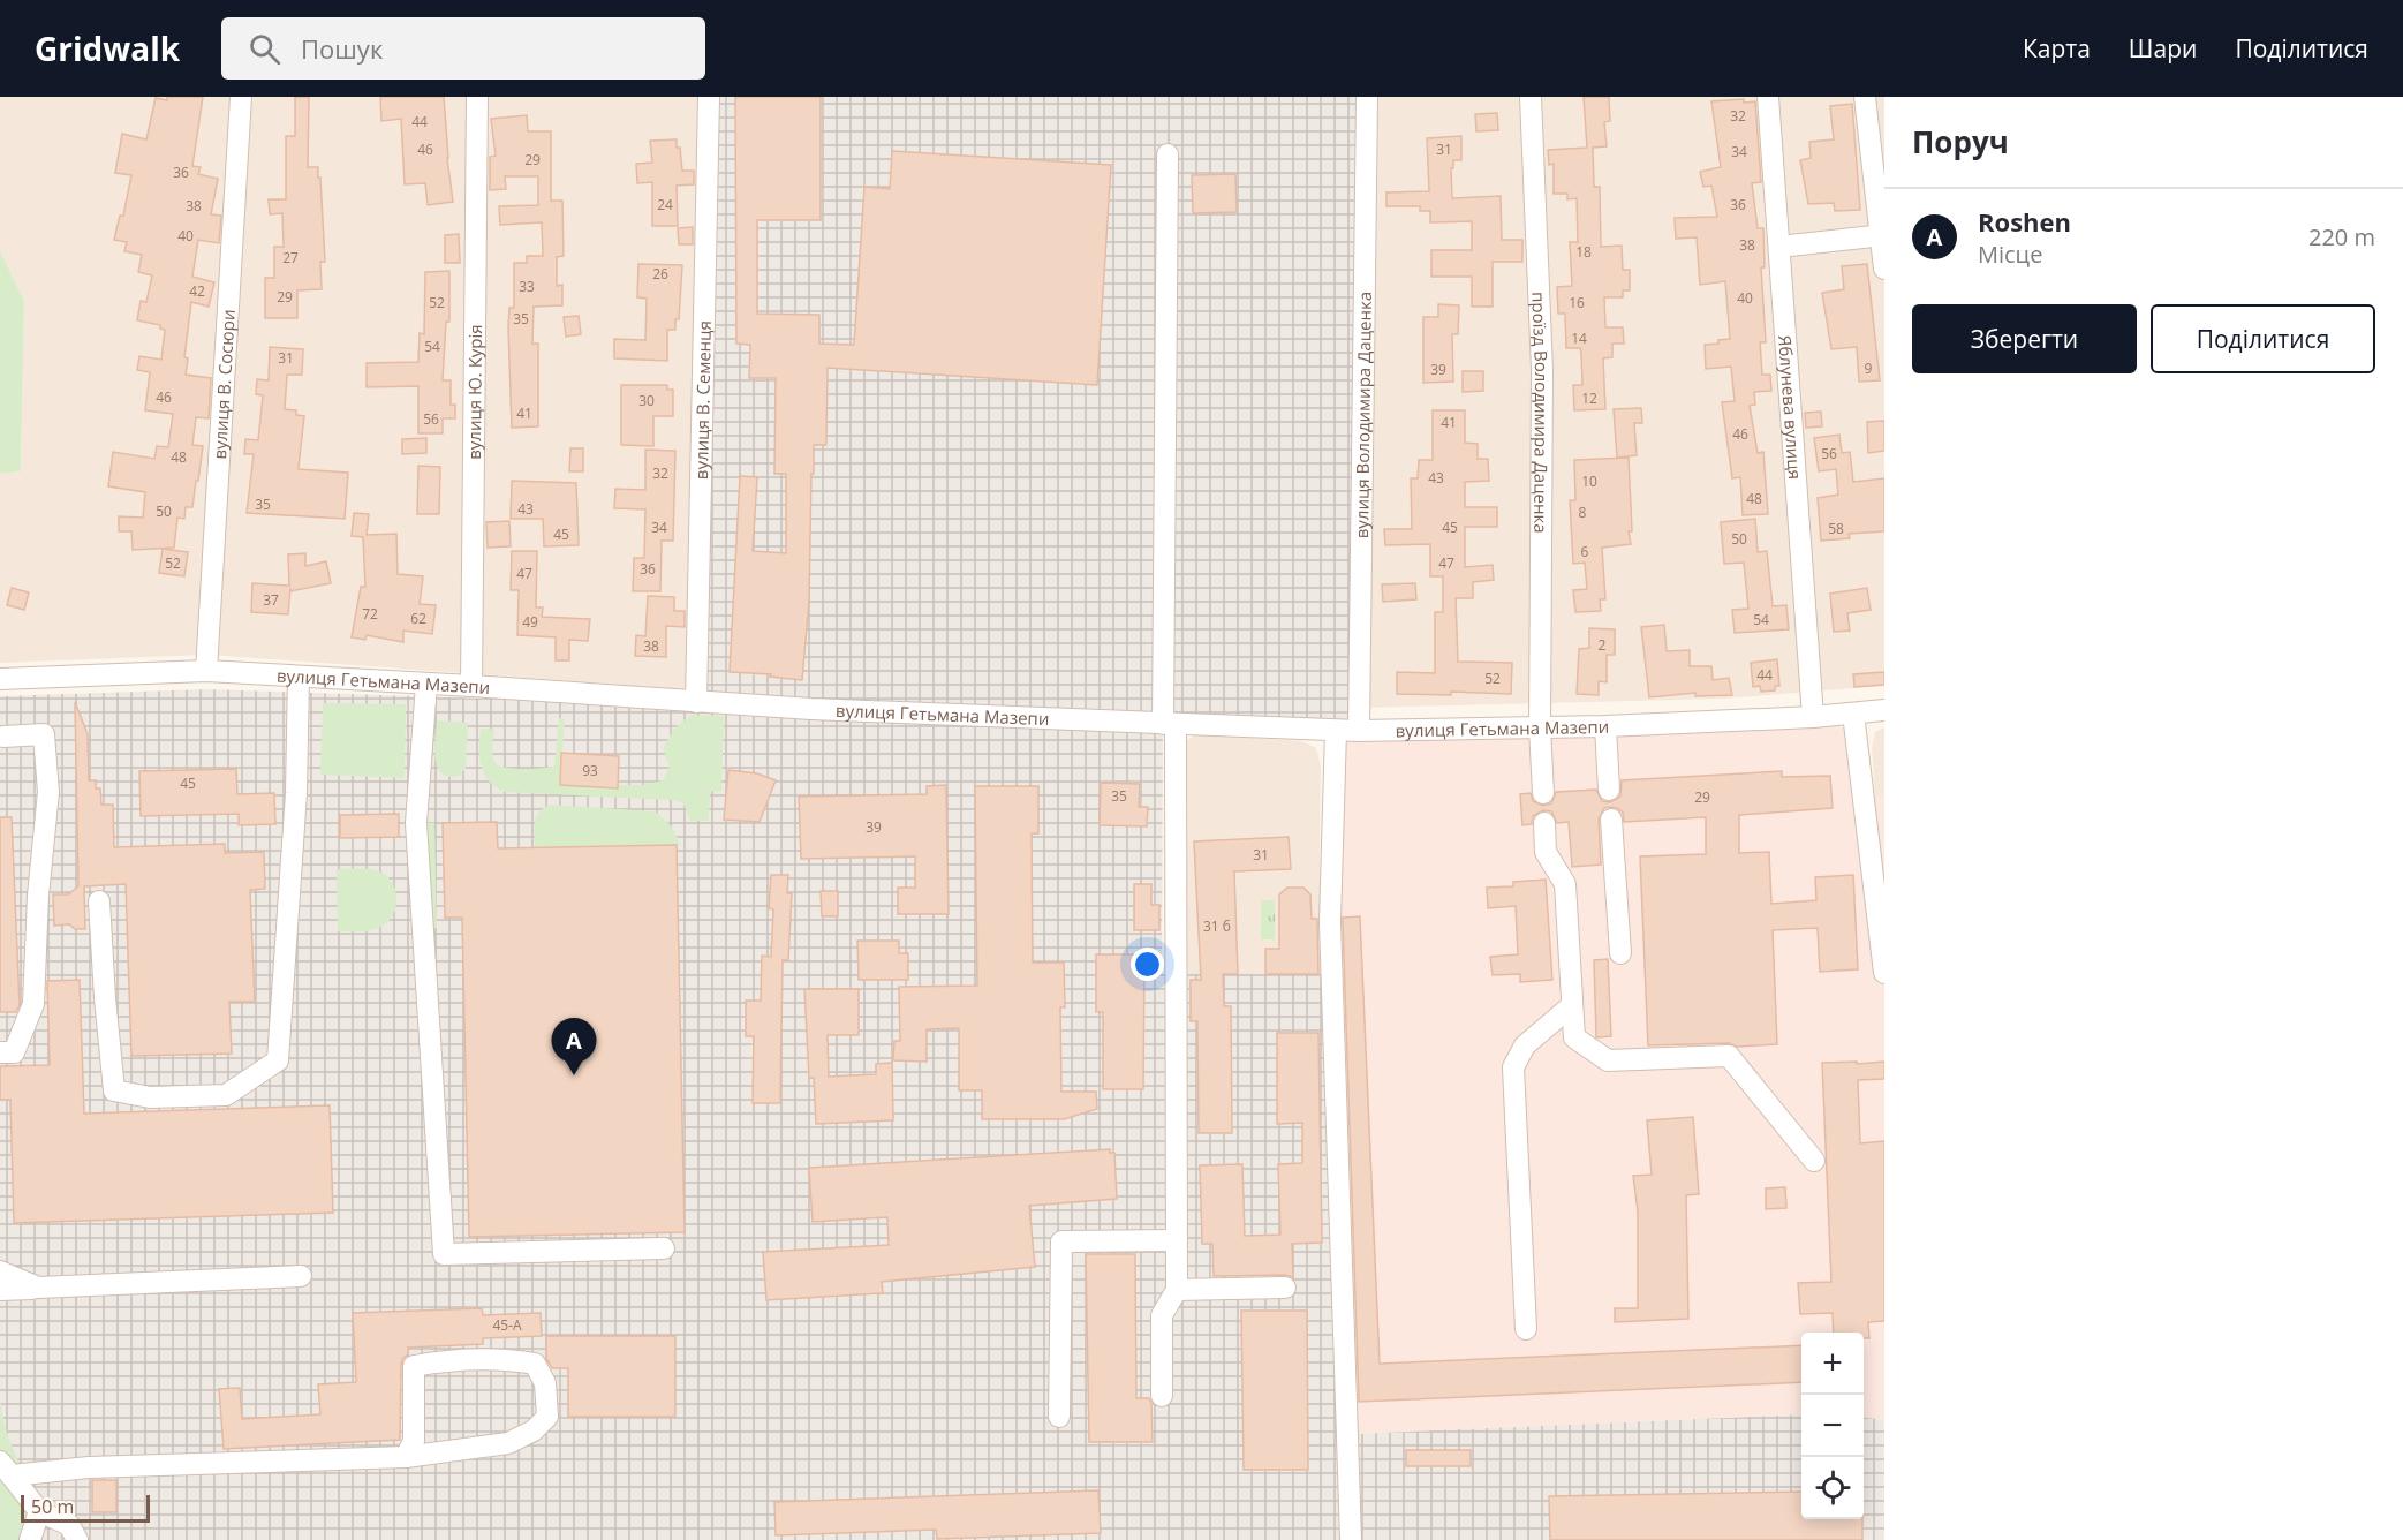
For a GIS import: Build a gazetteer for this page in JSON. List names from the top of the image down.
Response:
{
  "streets": {
    "street": [
      "вулиця В. Сосюри",
      "вулиця Ю. Курія",
      "вулиця В. Семенця",
      "Яблунева вулиця",
      "проїзд Володимира Даценка",
      "вулиця Володимира Даценка",
      "вулиця Гетьмана Мазепи"
    ]
  },
  "crossings": [
    ["вулиця В. Сосюри", "вулиця Гетьмана Мазепи"],
    ["вулиця Ю. Курія", "вулиця Гетьмана Мазепи"],
    ["вулиця В. Семенця", "вулиця Гетьмана Мазепи"],
    ["Яблунева вулиця", "вулиця Гетьмана Мазепи"],
    ["проїзд Володимира Даценка", "вулиця Гетьмана Мазепи"],
    ["вулиця Володимира Даценка", "вулиця Гетьмана Мазепи"]
  ],
  "house_numbers": [
    "32",
    "44",
    "46",
    "31",
    "34",
    "29",
    "36",
    "24",
    "36",
    "38",
    "40",
    "38",
    "18",
    "27",
    "26",
    "33",
    "42",
    "29",
    "40",
    "52",
    "16",
    "35",
    "14",
    "54",
    "31",
    "9",
    "39",
    "46",
    "12",
    "30",
    "41",
    "56",
    "41",
    "46",
    "56",
    "48",
    "32",
    "43",
    "10",
    "48",
    "35",
    "43",
    "50",
    "8",
    "34",
    "45",
    "58",
    "45",
    "50",
    "6",
    "52",
    "47",
    "36",
    "47",
    "37",
    "72",
    "62",
    "54",
    "49",
    "2",
    "38",
    "44",
    "52",
    "93",
    "45",
    "35",
    "29",
    "39",
    "31",
    "31 б",
    "45-А"
  ],
  "scale_bar": "50 m",
  "page": {
    "header": "Gridwalk",
    "search": "Пошук",
    "nav": ["Карта", "Шари", "Поділитися"],
    "heading": "Поруч",
    "list": [
      {
        "mark": "A",
        "name": "Roshen",
        "note": "Місце",
        "value": "220 m"
      }
    ],
    "buttons": ["Зберегти", "Поділитися"],
    "pins": "A",
    "map_buttons": ["+", "−"],
    "scale": "50 m"
  }
}
